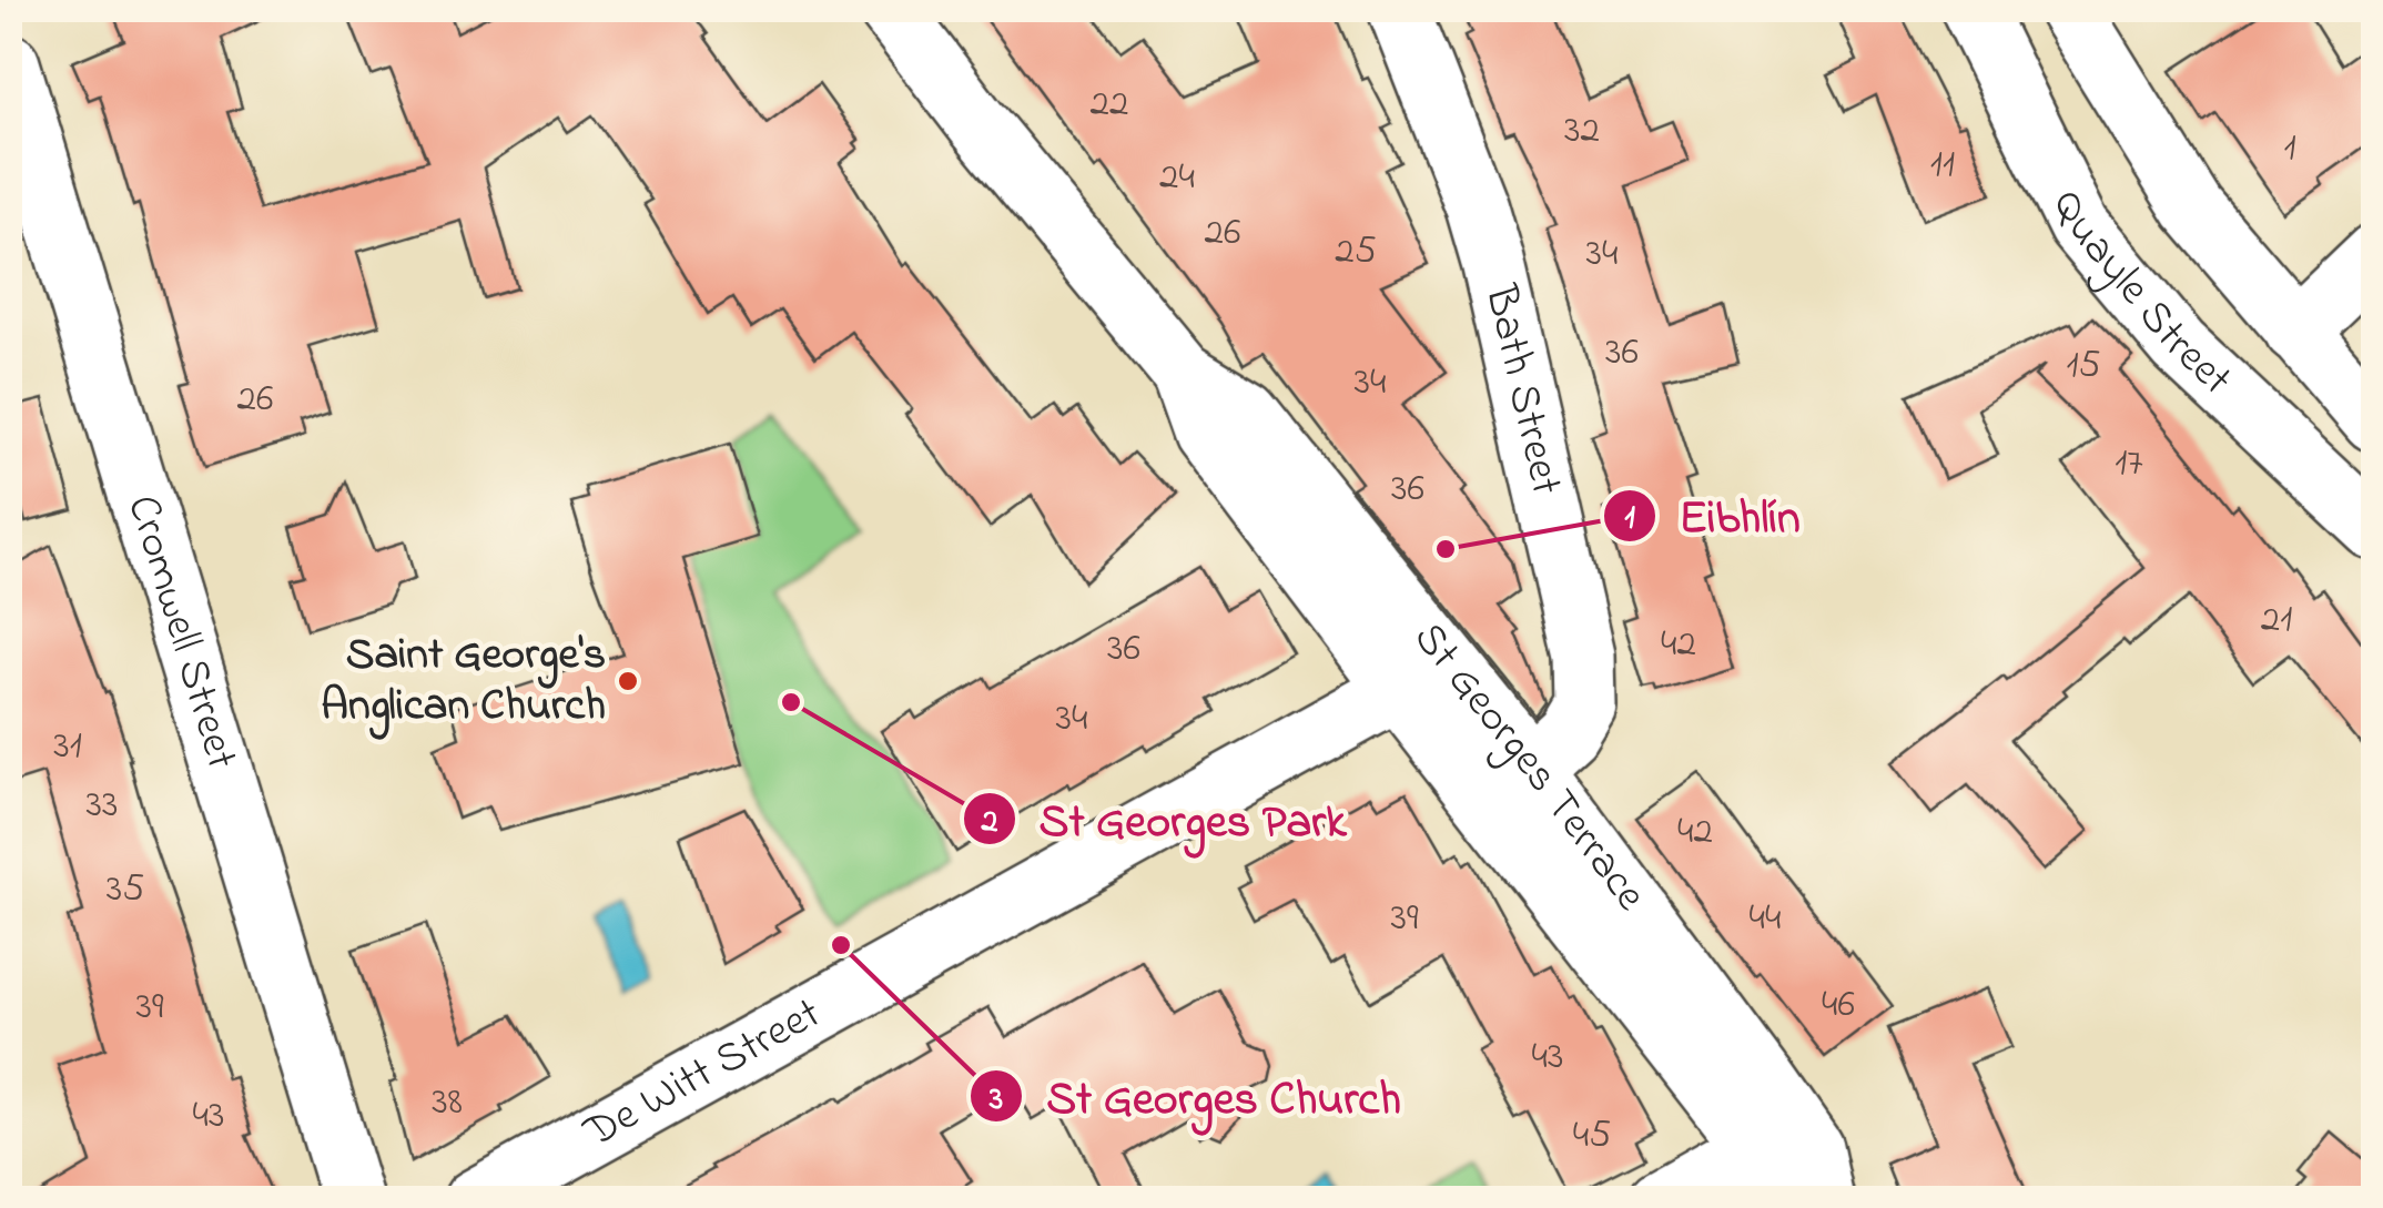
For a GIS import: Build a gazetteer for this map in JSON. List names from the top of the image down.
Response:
{
  "streets": {
    "street": [
      "Quayle Street",
      "Bath Street",
      "Cromwell Street",
      "St Georges Terrace",
      "De Witt Street"
    ]
  },
  "crossings": [
    ["Bath Street", "St Georges Terrace"],
    ["St Georges Terrace", "De Witt Street"]
  ],
  "places": [
    "Eibhlín",
    "Saint George's Anglican Church",
    "St Georges Park",
    "St Georges Church"
  ],
  "house_numbers": [
    "22",
    "32",
    "1",
    "11",
    "24",
    "26",
    "25",
    "34",
    "36",
    "15",
    "34",
    "26",
    "17",
    "36",
    "21",
    "42",
    "36",
    "34",
    "31",
    "33",
    "42",
    "35",
    "39",
    "44",
    "46",
    "39",
    "43",
    "38",
    "43",
    "45"
  ]
}
